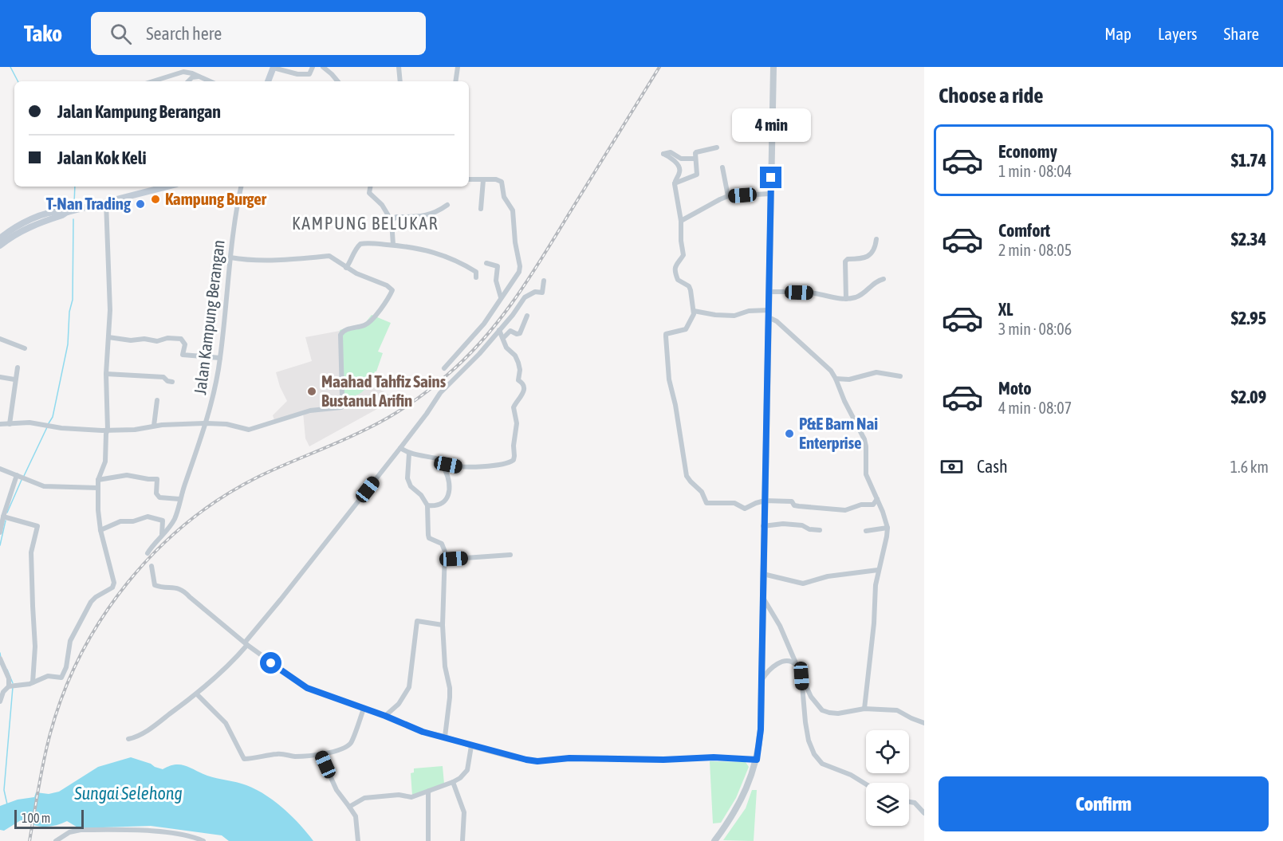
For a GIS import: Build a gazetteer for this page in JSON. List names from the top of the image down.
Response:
{
  "streets": {
    "street": ["Jalan Kampung Berangan"]
  },
  "districts": ["KAMPUNG BELUKAR"],
  "water": ["Sungai Selehong"],
  "places": [
    "Kampung Burger",
    "T-Nan Trading",
    "Maahad Tahfiz Sains Bustanul Arifin",
    "P&E Barn Nai Enterprise"
  ],
  "scale_bar": "100 m",
  "page": {
    "header": "Tako",
    "search": "Search here",
    "nav": ["Map", "Layers", "Share"],
    "heading": "Choose a ride",
    "banner": ["Jalan Kampung Berangan", "Jalan Kok Keli"],
    "bubble": "4 min",
    "list": [
      {
        "name": "Economy",
        "note": "1 min · 08:04",
        "value": "$1.74"
      },
      {
        "name": "Comfort",
        "note": "2 min · 08:05",
        "value": "$2.34"
      },
      {
        "name": "XL",
        "note": "3 min · 08:06",
        "value": "$2.95"
      },
      {
        "name": "Moto",
        "note": "4 min · 08:07",
        "value": "$2.09"
      }
    ],
    "pay": ["Cash", "1.6 km"],
    "buttons": "Confirm",
    "scale": "100 m"
  }
}
